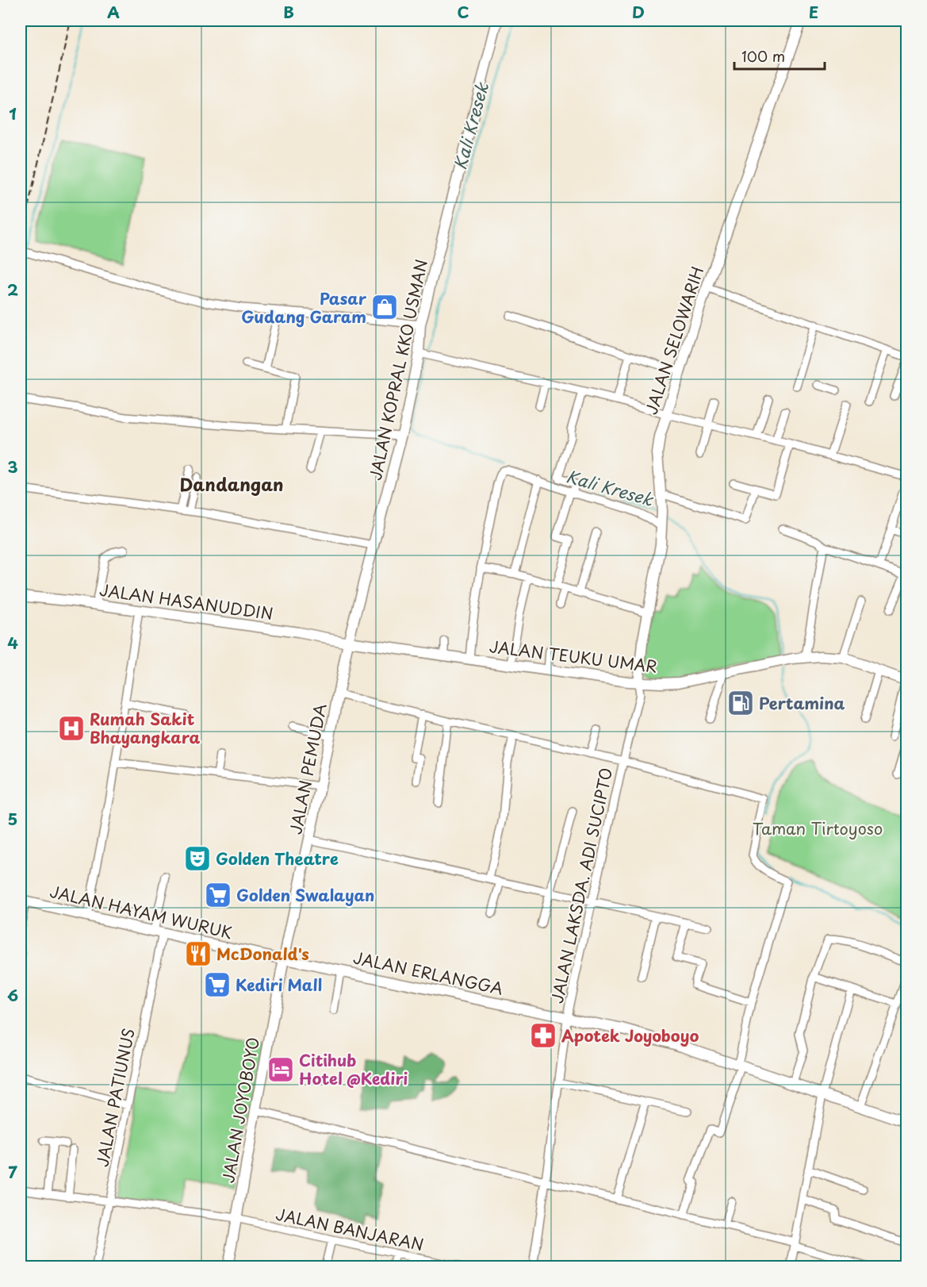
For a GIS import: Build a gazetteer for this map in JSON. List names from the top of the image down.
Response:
{
  "streets": {
    "main road": [
      "JALAN SELOWARIH",
      "JALAN KOPRAL KKO USMAN",
      "JALAN HASANUDDIN",
      "JALAN TEUKU UMAR",
      "JALAN PEMUDA",
      "JALAN HAYAM WURUK",
      "JALAN ERLANGGA",
      "JALAN JOYOBOYO"
    ],
    "street": ["JALAN LAKSDA. ADI SUCIPTO", "JALAN PATIUNUS", "JALAN BANJARAN"]
  },
  "crossings": [
    ["JALAN SELOWARIH", "JALAN TEUKU UMAR"],
    ["JALAN SELOWARIH", "JALAN LAKSDA. ADI SUCIPTO"],
    ["JALAN KOPRAL KKO USMAN", "JALAN HASANUDDIN"],
    ["JALAN KOPRAL KKO USMAN", "JALAN TEUKU UMAR"],
    ["JALAN KOPRAL KKO USMAN", "JALAN PEMUDA"],
    ["JALAN HASANUDDIN", "JALAN TEUKU UMAR"],
    ["JALAN HASANUDDIN", "JALAN PEMUDA"],
    ["JALAN TEUKU UMAR", "JALAN PEMUDA"],
    ["JALAN TEUKU UMAR", "JALAN LAKSDA. ADI SUCIPTO"],
    ["JALAN PEMUDA", "JALAN HAYAM WURUK"],
    ["JALAN PEMUDA", "JALAN ERLANGGA"],
    ["JALAN PEMUDA", "JALAN JOYOBOYO"],
    ["JALAN LAKSDA. ADI SUCIPTO", "JALAN ERLANGGA"],
    ["JALAN HAYAM WURUK", "JALAN ERLANGGA"],
    ["JALAN HAYAM WURUK", "JALAN PATIUNUS"],
    ["JALAN HAYAM WURUK", "JALAN JOYOBOYO"],
    ["JALAN ERLANGGA", "JALAN JOYOBOYO"],
    ["JALAN PATIUNUS", "JALAN BANJARAN"],
    ["JALAN JOYOBOYO", "JALAN BANJARAN"]
  ],
  "districts": ["Dandangan"],
  "water": ["Kali Kresek"],
  "parks": ["Taman Tirtoyoso"],
  "places": {
    "shop": ["Pasar Gudang Garam"],
    "fuel station": ["Pertamina"],
    "hospital": ["Rumah Sakit Bhayangkara"],
    "theatre": ["Golden Theatre"],
    "supermarket": ["Golden Swalayan", "Kediri Mall"],
    "restaurant": ["McDonald's"],
    "pharmacy": ["Apotek Joyoboyo"],
    "hotel": ["Citihub Hotel @Kediri"]
  },
  "scale_bar": "100 m",
  "grid": {
    "columns": [
      "A",
      "B",
      "C",
      "D",
      "E"
    ],
    "rows": [
      "1",
      "2",
      "3",
      "4",
      "5",
      "6",
      "7"
    ]
  }
}
